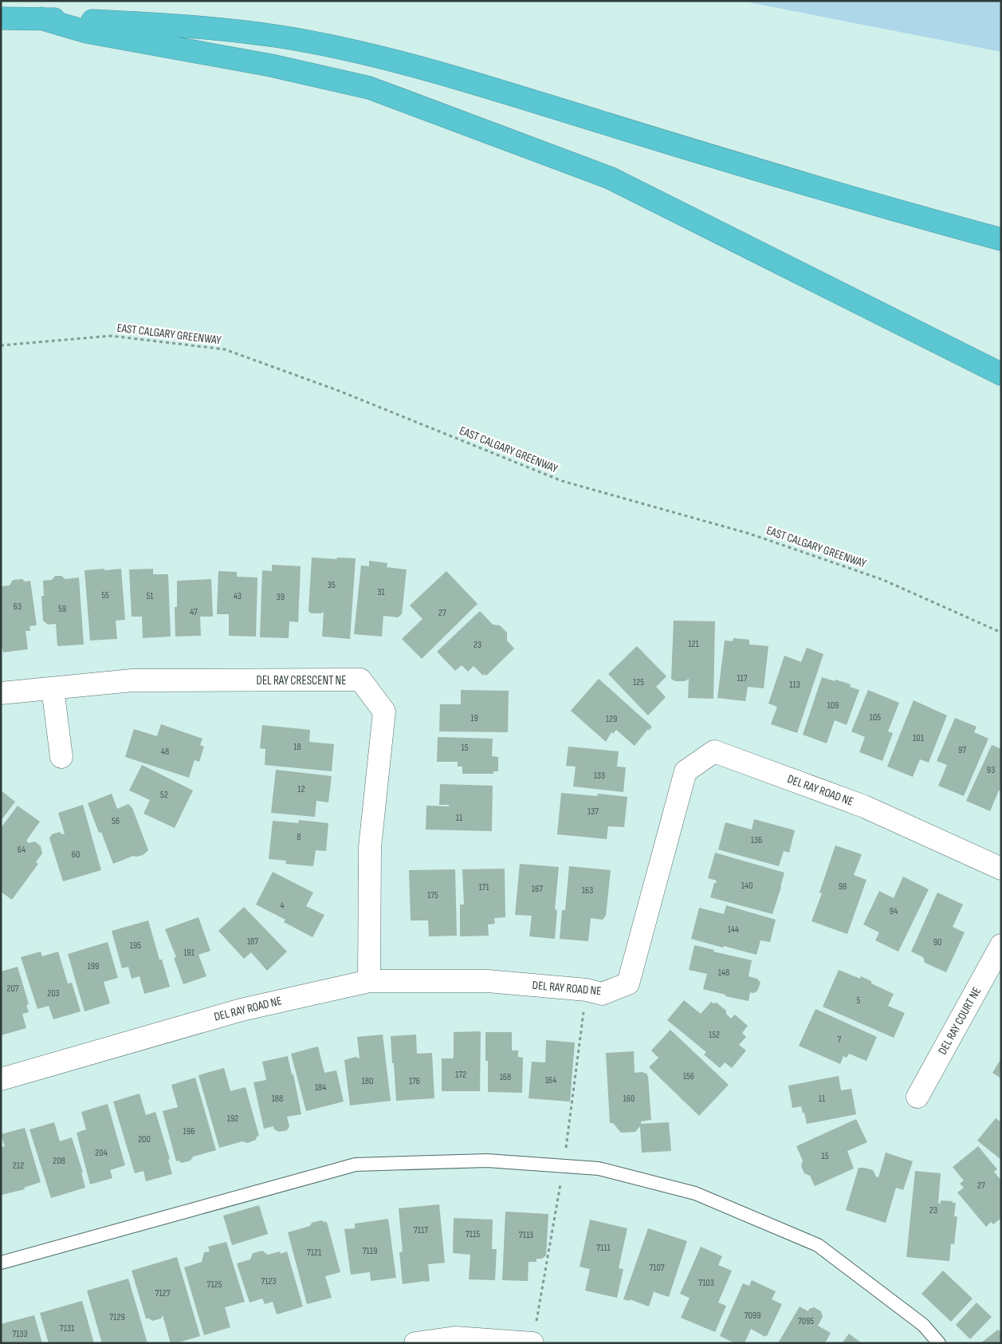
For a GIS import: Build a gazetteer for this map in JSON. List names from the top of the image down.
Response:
{
  "streets": {
    "street": ["DEL RAY CRESCENT NE", "DEL RAY ROAD NE", "DEL RAY COURT NE"],
    "path": ["EAST CALGARY GREENWAY"]
  },
  "crossings": [
    ["DEL RAY CRESCENT NE", "DEL RAY ROAD NE"]
  ],
  "house_numbers": [
    "35",
    "31",
    "55",
    "51",
    "43",
    "39",
    "63",
    "59",
    "47",
    "27",
    "121",
    "23",
    "117",
    "125",
    "113",
    "109",
    "105",
    "19",
    "129",
    "101",
    "18",
    "15",
    "97",
    "48",
    "93",
    "133",
    "12",
    "52",
    "137",
    "11",
    "56",
    "8",
    "136",
    "64",
    "60",
    "140",
    "98",
    "171",
    "167",
    "163",
    "175",
    "4",
    "94",
    "144",
    "187",
    "90",
    "195",
    "191",
    "199",
    "148",
    "207",
    "203",
    "5",
    "152",
    "7",
    "172",
    "156",
    "168",
    "164",
    "180",
    "176",
    "184",
    "188",
    "160",
    "11",
    "192",
    "196",
    "200",
    "204",
    "15",
    "208",
    "212",
    "27",
    "23",
    "7117",
    "7115",
    "7113",
    "7111",
    "7119",
    "7121",
    "7107",
    "7123",
    "7103",
    "7125",
    "7127",
    "7099",
    "7129",
    "7095",
    "7131",
    "7133"
  ]
}
